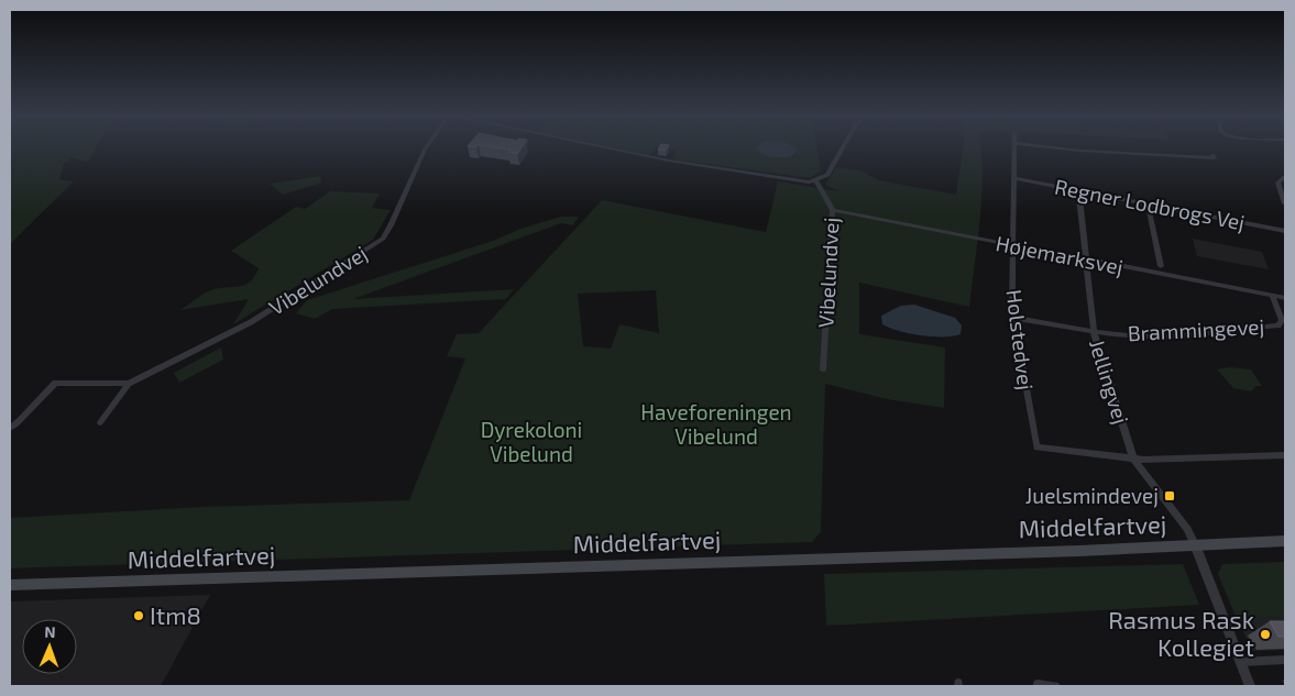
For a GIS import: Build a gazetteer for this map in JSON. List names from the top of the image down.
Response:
{
  "streets": {
    "main road": ["Middelfartvej"],
    "street": [
      "Regner Lodbrogs Vej",
      "Højemarksvej",
      "Vibelundvej",
      "Brammingevej",
      "Holstedvej",
      "Jellingvej"
    ]
  },
  "crossings": [
    ["Regner Lodbrogs Vej", "Holstedvej"],
    ["Højemarksvej", "Vibelundvej"],
    ["Højemarksvej", "Brammingevej"],
    ["Højemarksvej", "Holstedvej"],
    ["Højemarksvej", "Jellingvej"],
    ["Brammingevej", "Holstedvej"],
    ["Brammingevej", "Jellingvej"],
    ["Holstedvej", "Jellingvej"],
    ["Jellingvej", "Middelfartvej"]
  ],
  "parks": ["Haveforeningen Vibelund", "Dyrekoloni Vibelund"],
  "places": {
    "transit": ["Juelsmindevej"],
    "other": ["Itm8", "Rasmus Rask Kollegiet"]
  },
  "north": "top"
}
